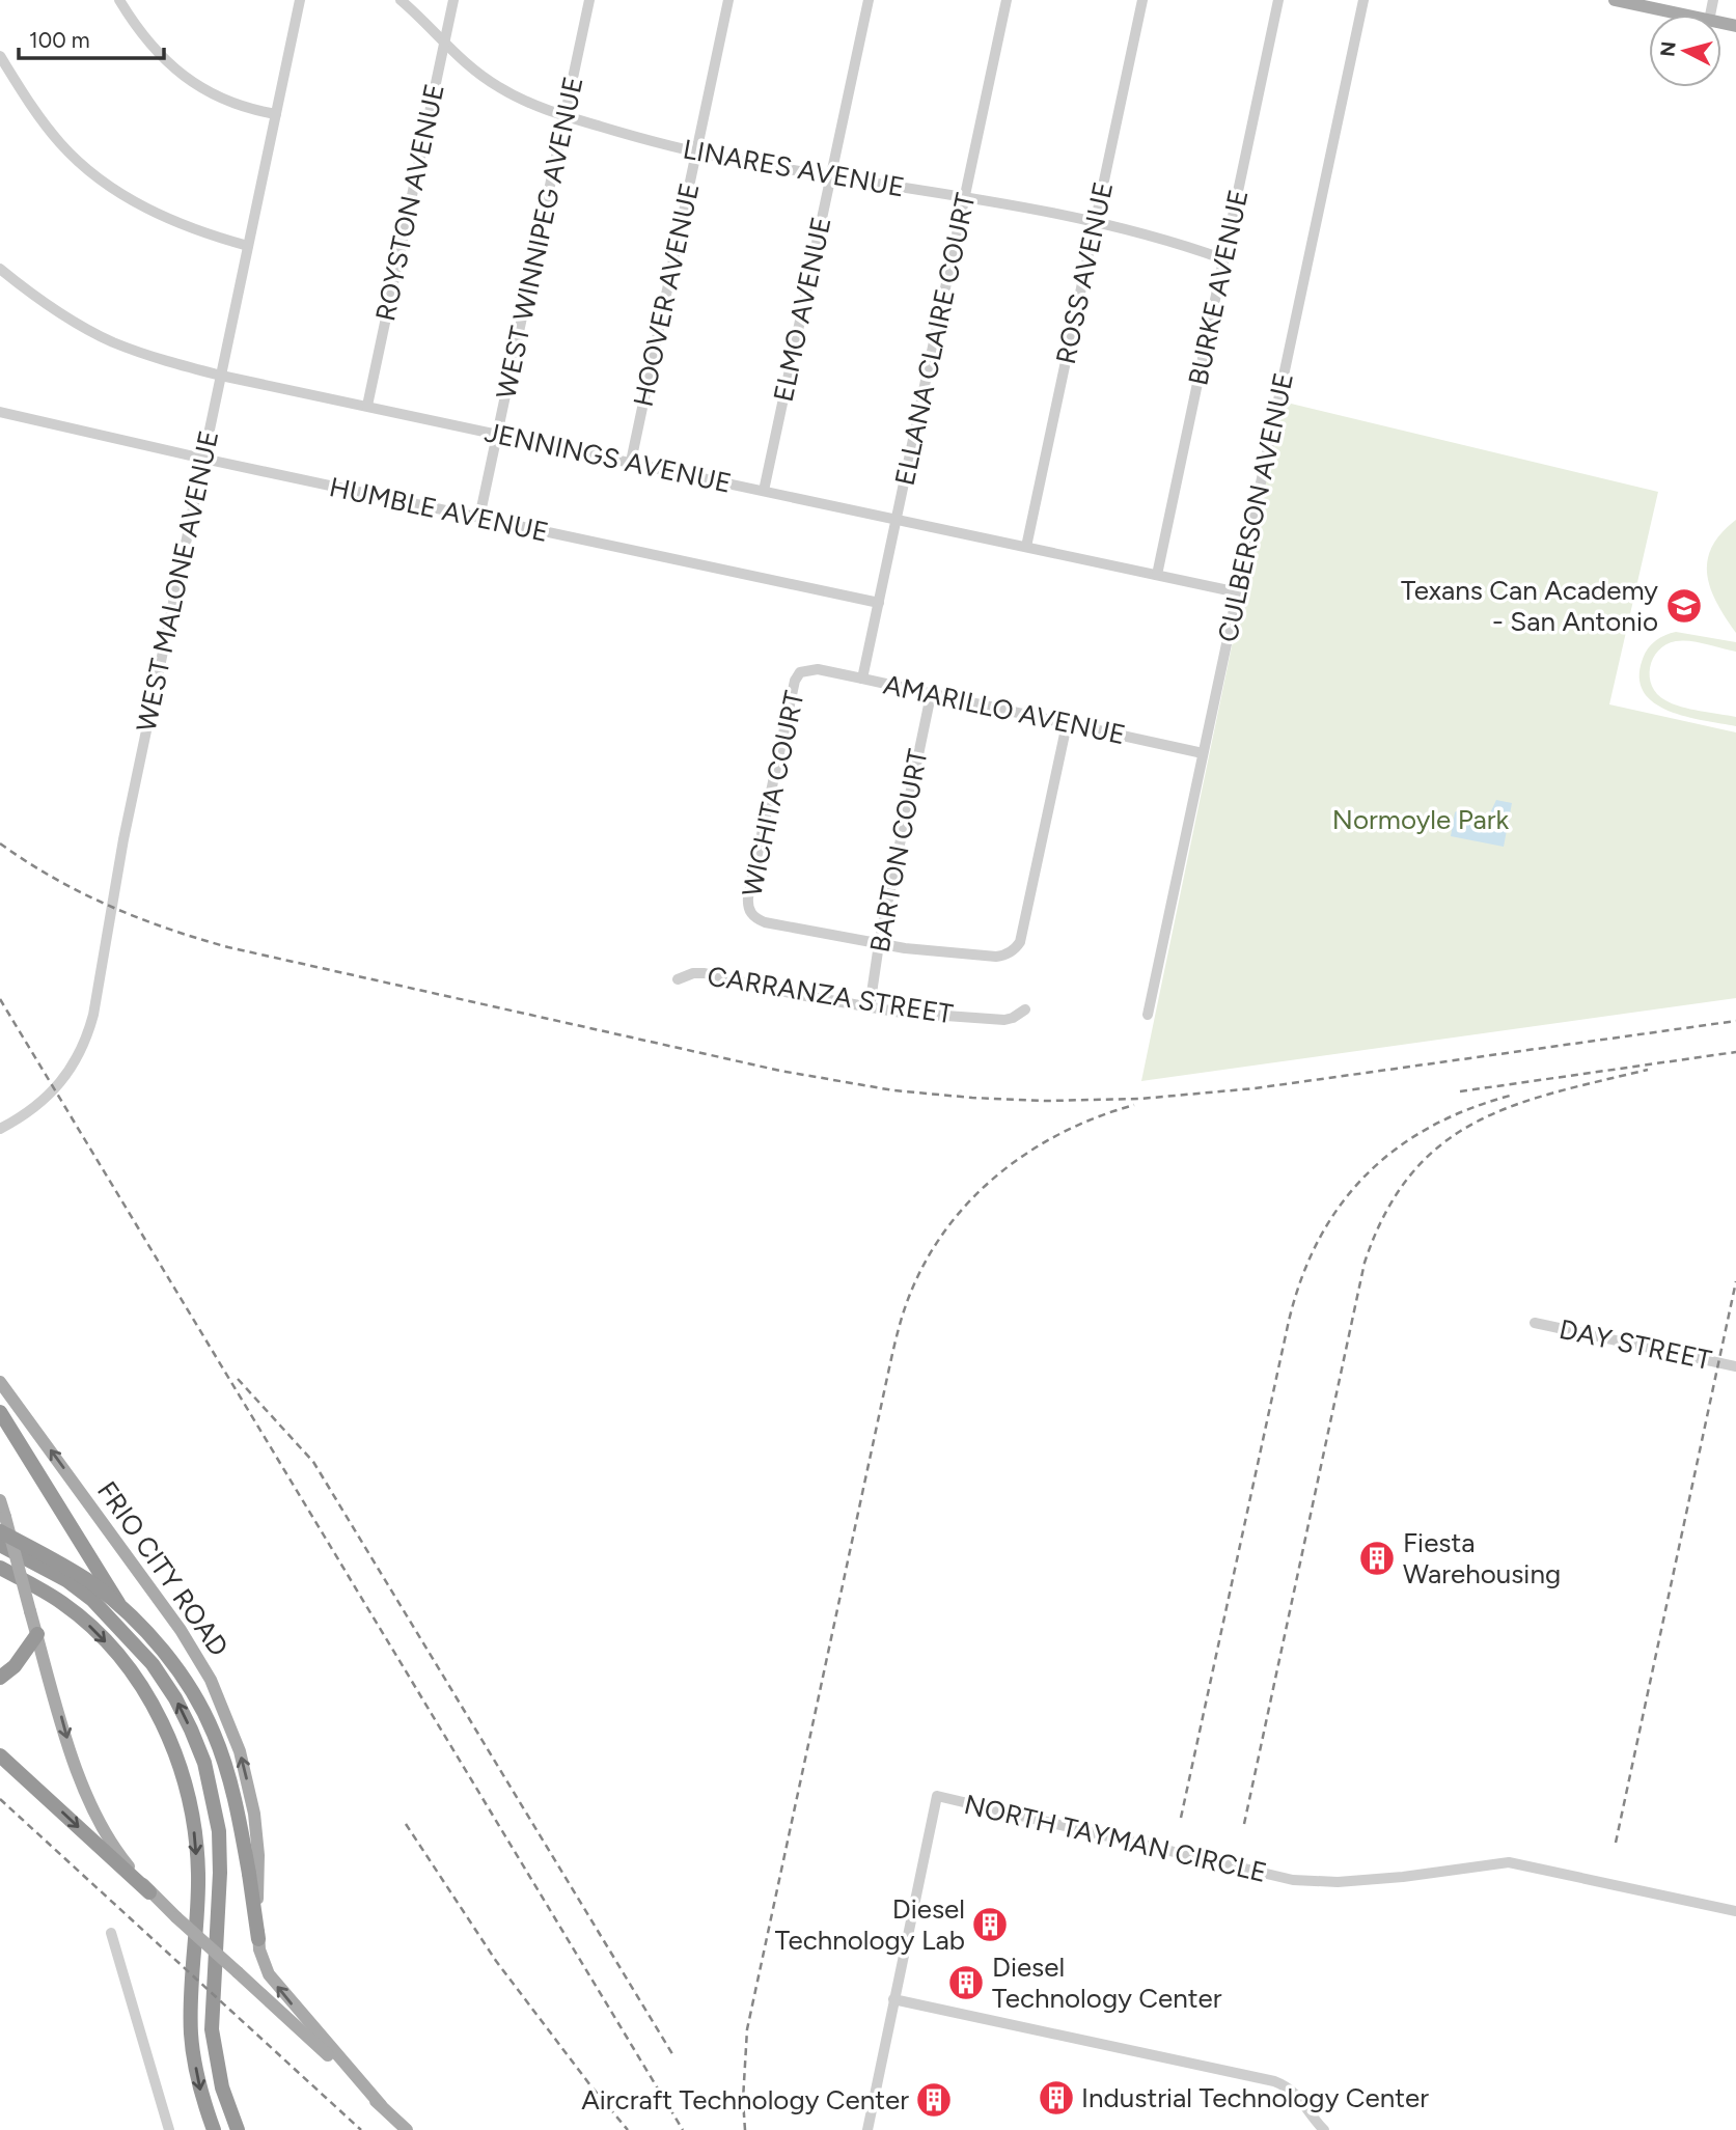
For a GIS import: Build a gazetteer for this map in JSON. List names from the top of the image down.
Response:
{
  "streets": {
    "main road": ["FRIO CITY ROAD"],
    "street": [
      "LINARES AVENUE",
      "ROYSTON AVENUE",
      "WEST WINNIPEG AVENUE",
      "ROSS AVENUE",
      "BURKE AVENUE",
      "HOOVER AVENUE",
      "ELMO AVENUE",
      "ELLANA CLAIRE COURT",
      "JENNINGS AVENUE",
      "CULBERSON AVENUE",
      "HUMBLE AVENUE",
      "WEST MALONE AVENUE",
      "AMARILLO AVENUE",
      "WICHITA COURT",
      "BARTON COURT",
      "CARRANZA STREET",
      "DAY STREET",
      "NORTH TAYMAN CIRCLE"
    ]
  },
  "crossings": [
    ["LINARES AVENUE", "ROYSTON AVENUE"],
    ["LINARES AVENUE", "WEST WINNIPEG AVENUE"],
    ["LINARES AVENUE", "ROSS AVENUE"],
    ["LINARES AVENUE", "BURKE AVENUE"],
    ["LINARES AVENUE", "HOOVER AVENUE"],
    ["LINARES AVENUE", "ELMO AVENUE"],
    ["LINARES AVENUE", "ELLANA CLAIRE COURT"],
    ["ROYSTON AVENUE", "JENNINGS AVENUE"],
    ["WEST WINNIPEG AVENUE", "JENNINGS AVENUE"],
    ["WEST WINNIPEG AVENUE", "HUMBLE AVENUE"],
    ["ROSS AVENUE", "JENNINGS AVENUE"],
    ["BURKE AVENUE", "JENNINGS AVENUE"],
    ["HOOVER AVENUE", "JENNINGS AVENUE"],
    ["ELMO AVENUE", "JENNINGS AVENUE"],
    ["ELLANA CLAIRE COURT", "JENNINGS AVENUE"],
    ["ELLANA CLAIRE COURT", "HUMBLE AVENUE"],
    ["ELLANA CLAIRE COURT", "AMARILLO AVENUE"],
    ["JENNINGS AVENUE", "CULBERSON AVENUE"],
    ["JENNINGS AVENUE", "WEST MALONE AVENUE"],
    ["CULBERSON AVENUE", "AMARILLO AVENUE"],
    ["HUMBLE AVENUE", "WEST MALONE AVENUE"],
    ["AMARILLO AVENUE", "WICHITA COURT"],
    ["AMARILLO AVENUE", "BARTON COURT"],
    ["WICHITA COURT", "BARTON COURT"],
    ["BARTON COURT", "CARRANZA STREET"]
  ],
  "parks": ["Normoyle Park"],
  "places": {
    "school or university": ["Texans Can Academy - San Antonio"],
    "building": [
      "Fiesta Warehousing",
      "Diesel Technology Lab",
      "Diesel Technology Center",
      "Industrial Technology Center",
      "Aircraft Technology Center"
    ]
  },
  "scale_bar": "100 m",
  "north": "left"
}
